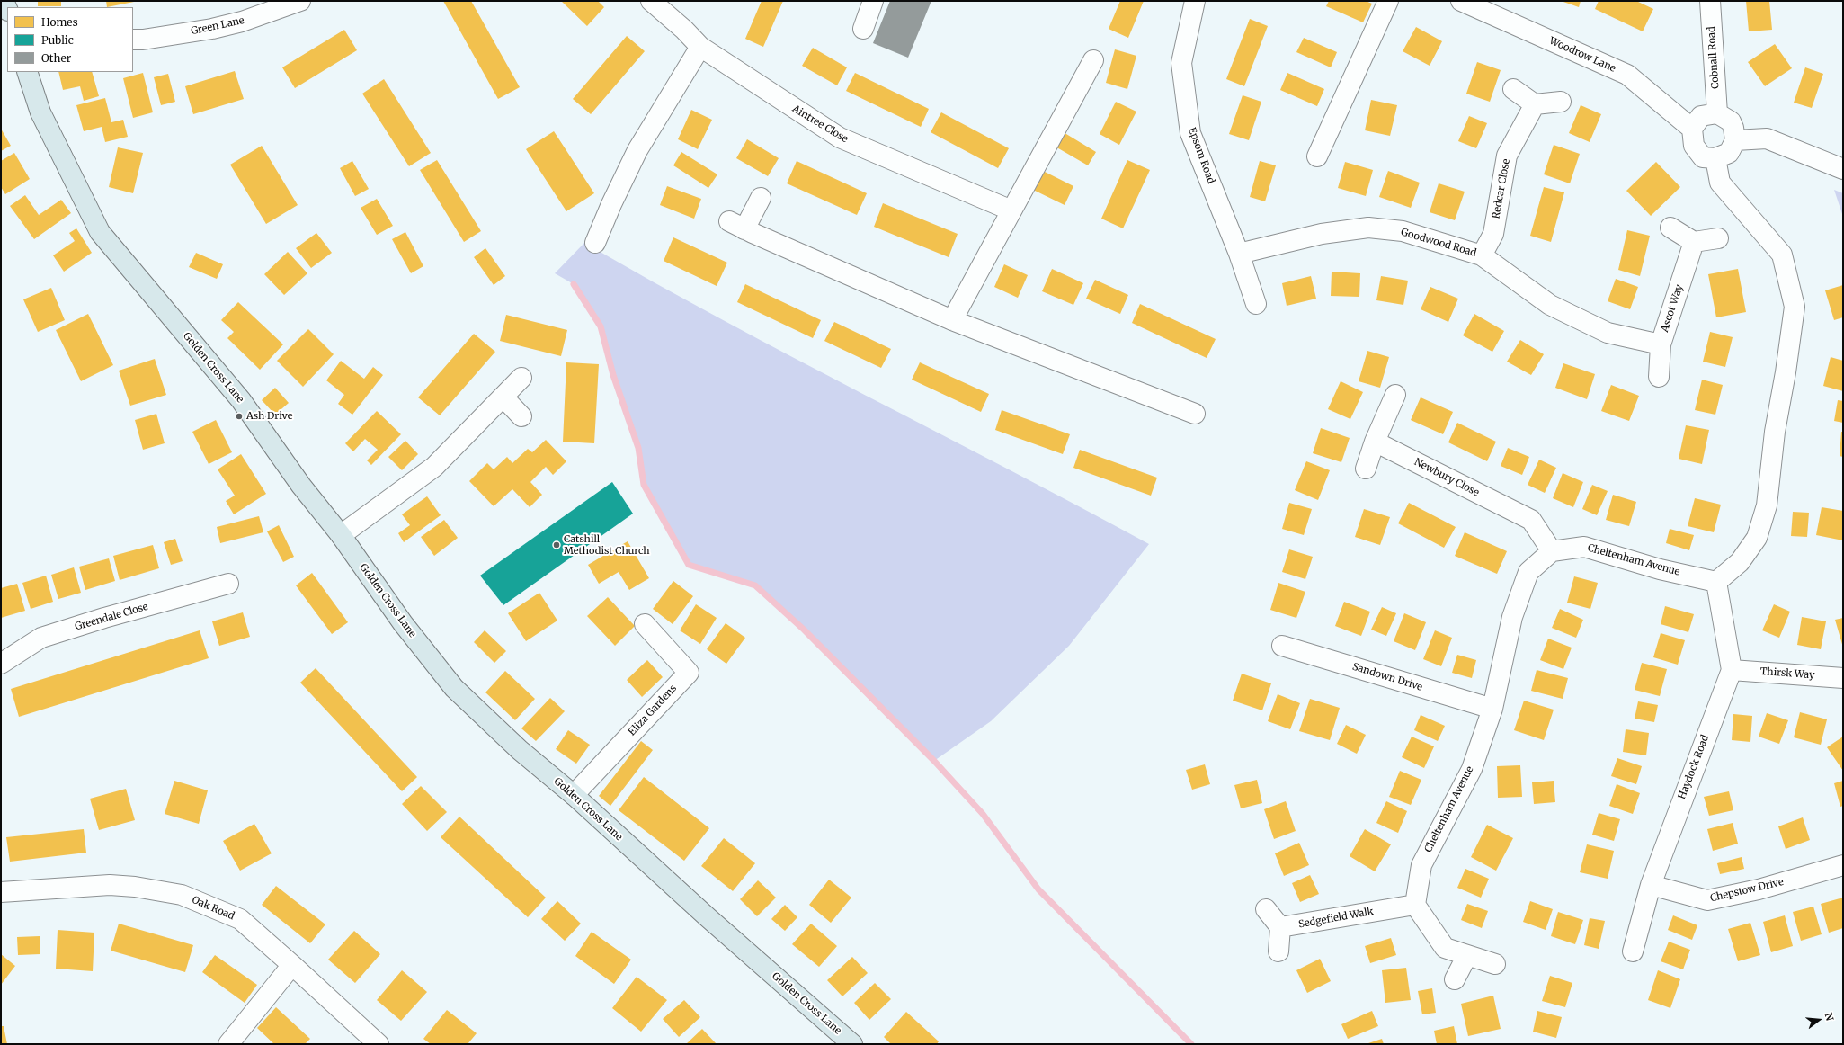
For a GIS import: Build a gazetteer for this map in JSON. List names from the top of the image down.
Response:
{
  "streets": {
    "main road": ["Golden Cross Lane"],
    "street": [
      "Green Lane",
      "Woodrow Lane",
      "Cobnall Road",
      "Aintree Close",
      "Epsom Road",
      "Redcar Close",
      "Goodwood Road",
      "Ascot Way",
      "Newbury Close",
      "Cheltenham Avenue",
      "Greendale Close",
      "Thirsk Way",
      "Sandown Drive",
      "Eliza Gardens",
      "Haydock Road",
      "Chepstow Drive",
      "Oak Road",
      "Sedgefield Walk"
    ]
  },
  "crossings": [
    ["Woodrow Lane", "Cobnall Road"],
    ["Epsom Road", "Goodwood Road"],
    ["Redcar Close", "Goodwood Road"],
    ["Goodwood Road", "Ascot Way"],
    ["Golden Cross Lane", "Eliza Gardens"],
    ["Newbury Close", "Cheltenham Avenue"],
    ["Cheltenham Avenue", "Sandown Drive"],
    ["Cheltenham Avenue", "Sedgefield Walk"],
    ["Thirsk Way", "Haydock Road"],
    ["Haydock Road", "Chepstow Drive"]
  ],
  "places": ["Ash Drive", "Catshill Methodist Church"],
  "legend": ["Homes", "Public", "Other"],
  "north": "right"
}
